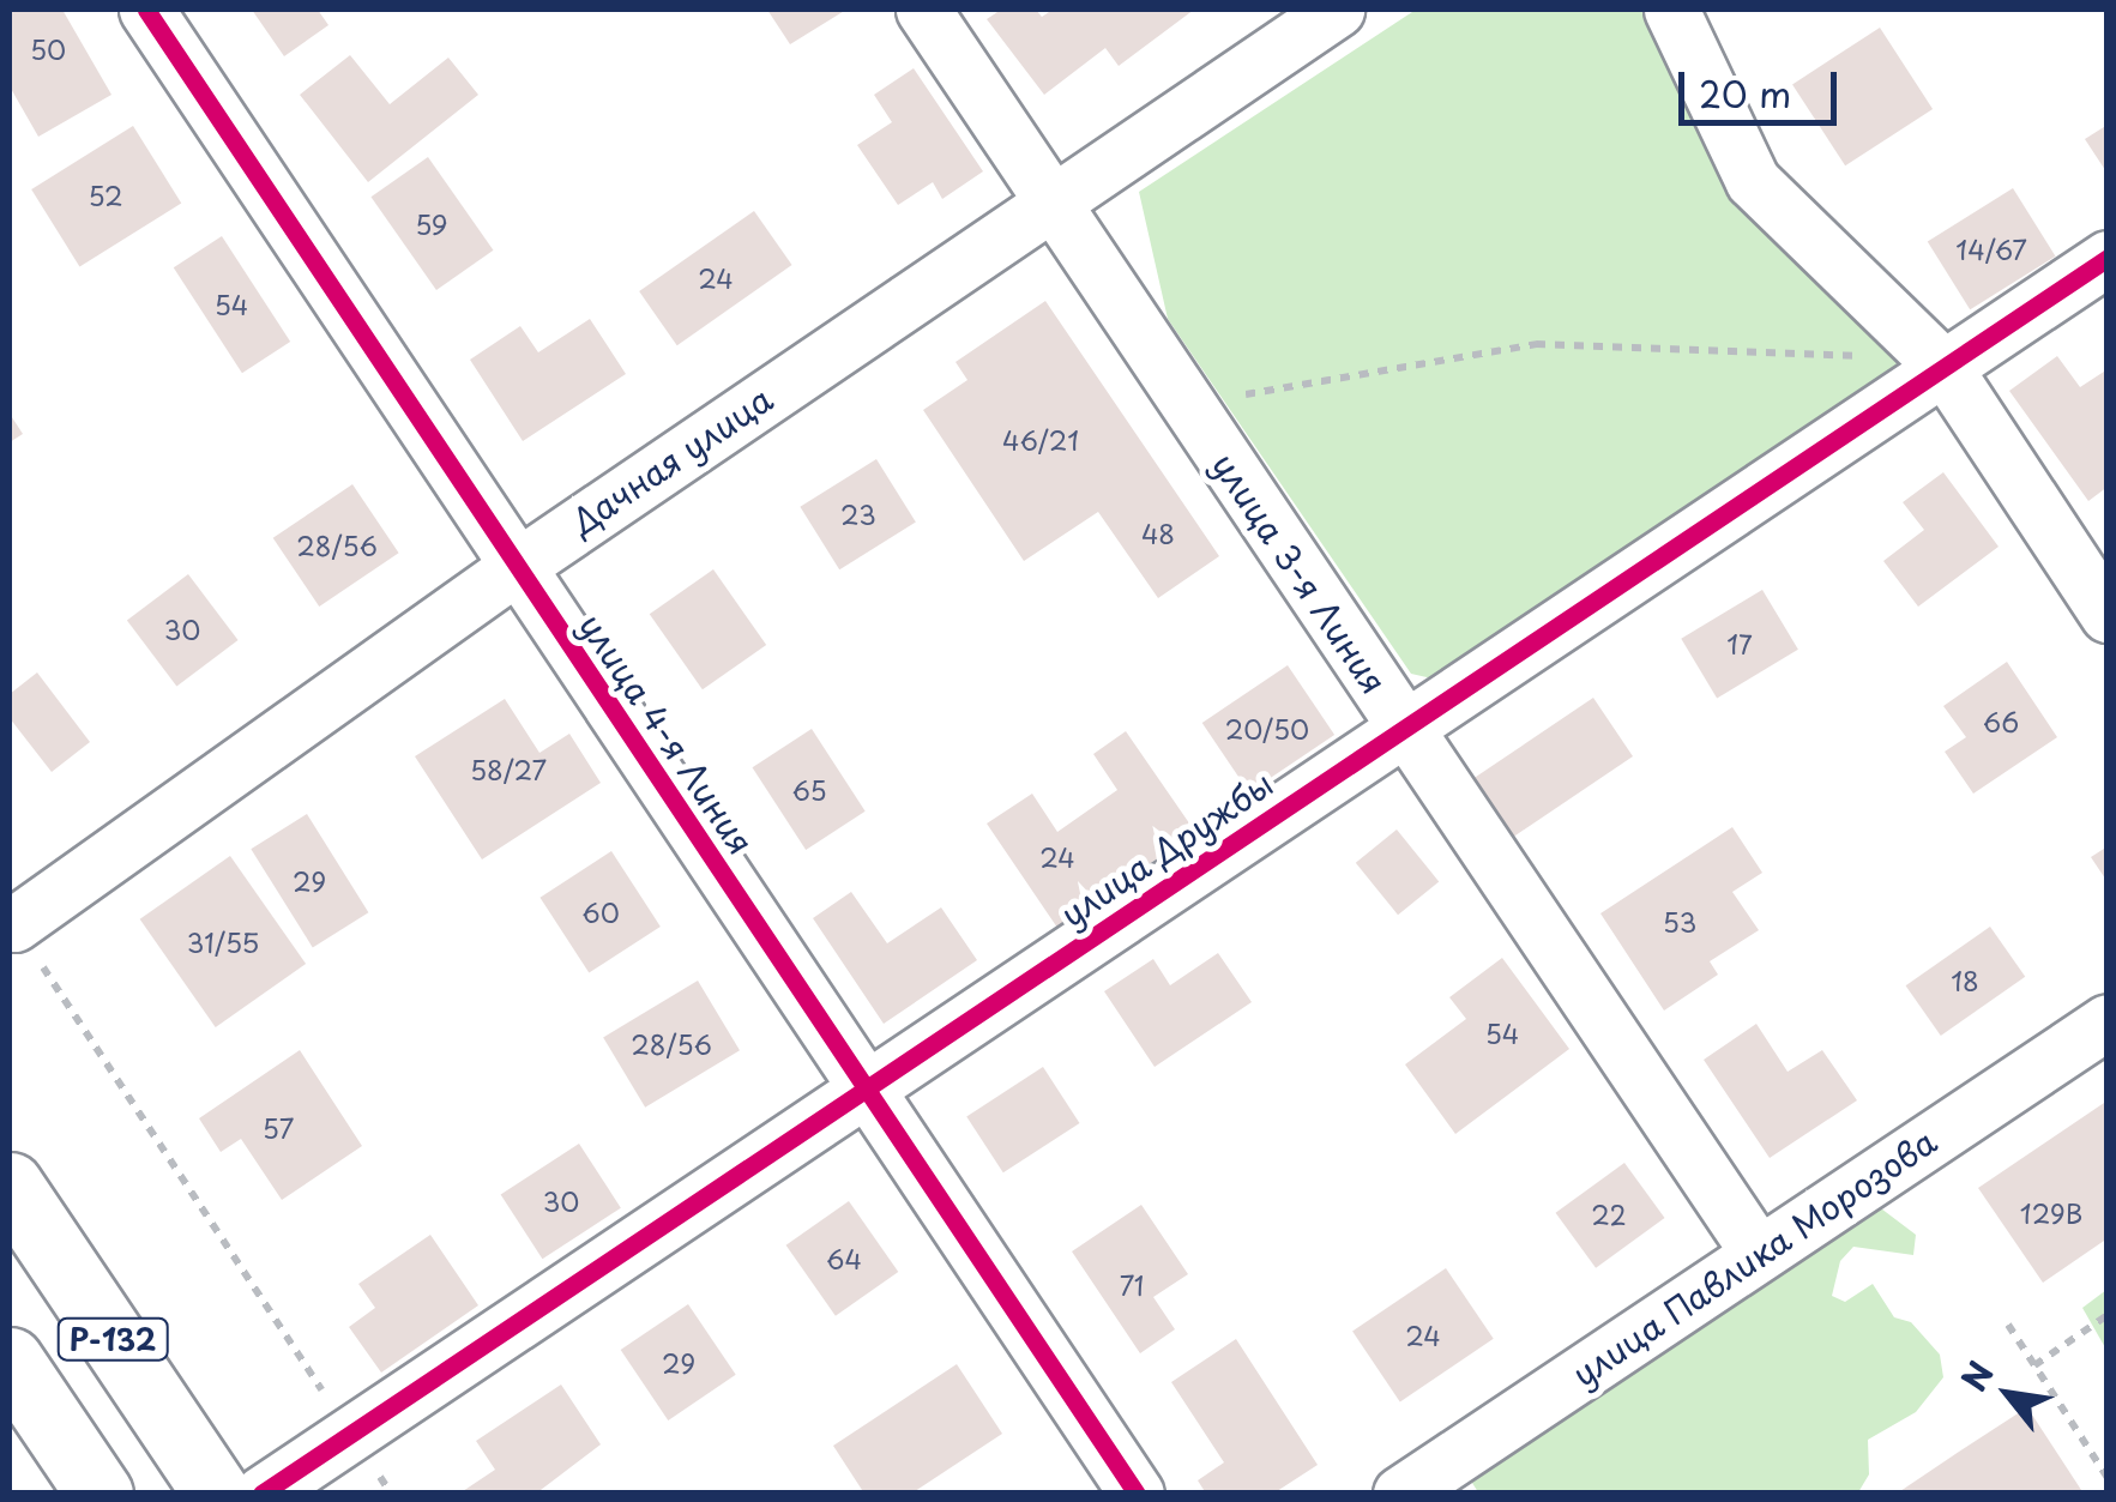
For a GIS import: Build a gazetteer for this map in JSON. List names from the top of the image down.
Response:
{
  "streets": {
    "highway": ["Р-132"],
    "street": [
      "Дачная улица",
      "улица 3-я Линия",
      "улица 4-я Линия",
      "улица Дружбы",
      "улица Павлика Морозова"
    ]
  },
  "crossings": [
    ["Дачная улица", "улица 3-я Линия"],
    ["Дачная улица", "улица 4-я Линия"],
    ["улица 3-я Линия", "улица Дружбы"],
    ["улица 3-я Линия", "улица Павлика Морозова"],
    ["улица 4-я Линия", "улица Дружбы"]
  ],
  "house_numbers": [
    "50",
    "52",
    "59",
    "14/67",
    "24",
    "54",
    "46/21",
    "23",
    "48",
    "28/56",
    "30",
    "17",
    "66",
    "20/50",
    "58/27",
    "65",
    "24",
    "29",
    "60",
    "53",
    "31/55",
    "18",
    "54",
    "28/56",
    "57",
    "30",
    "129В",
    "22",
    "64",
    "71",
    "24",
    "29"
  ],
  "scale_bar": "20 m",
  "north": "top left"
}
